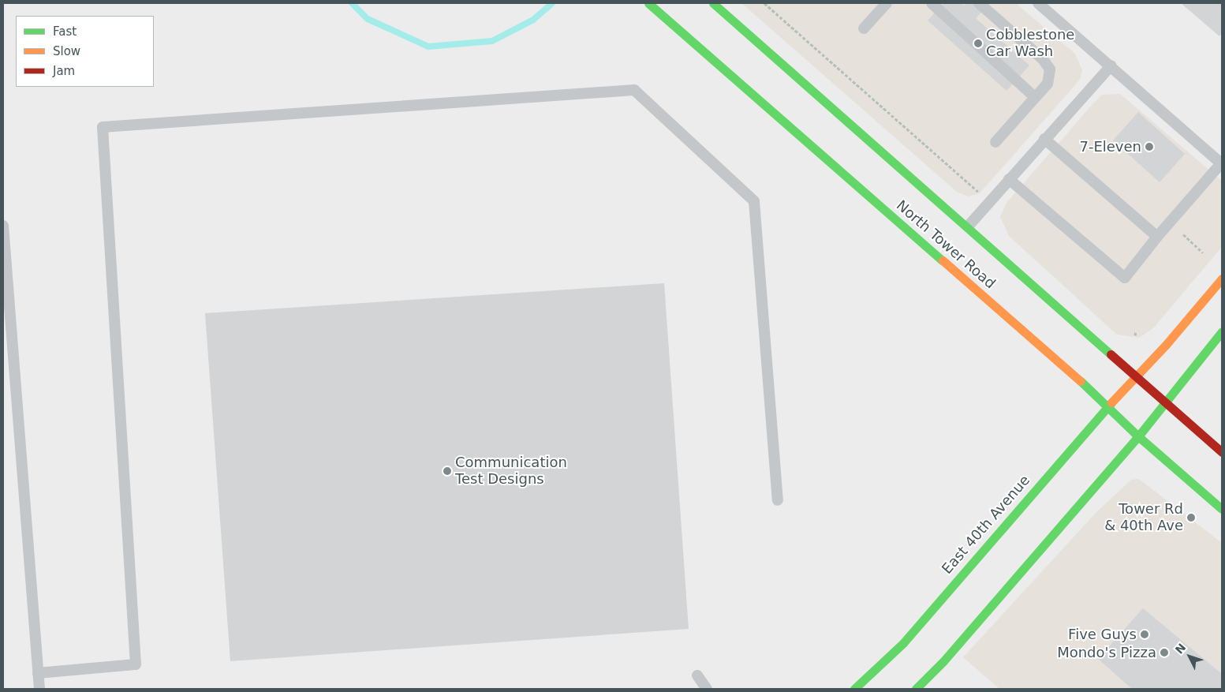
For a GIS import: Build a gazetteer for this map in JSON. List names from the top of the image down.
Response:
{
  "streets": {
    "main road": ["North Tower Road", "East 40th Avenue"]
  },
  "crossings": [
    ["North Tower Road", "East 40th Avenue"]
  ],
  "places": [
    "Cobblestone Car Wash",
    "7-Eleven",
    "Communication Test Designs",
    "Tower Rd & 40th Ave",
    "Five Guys",
    "Mondo's Pizza"
  ],
  "legend": ["Fast", "Slow", "Jam"],
  "north": "top left"
}
